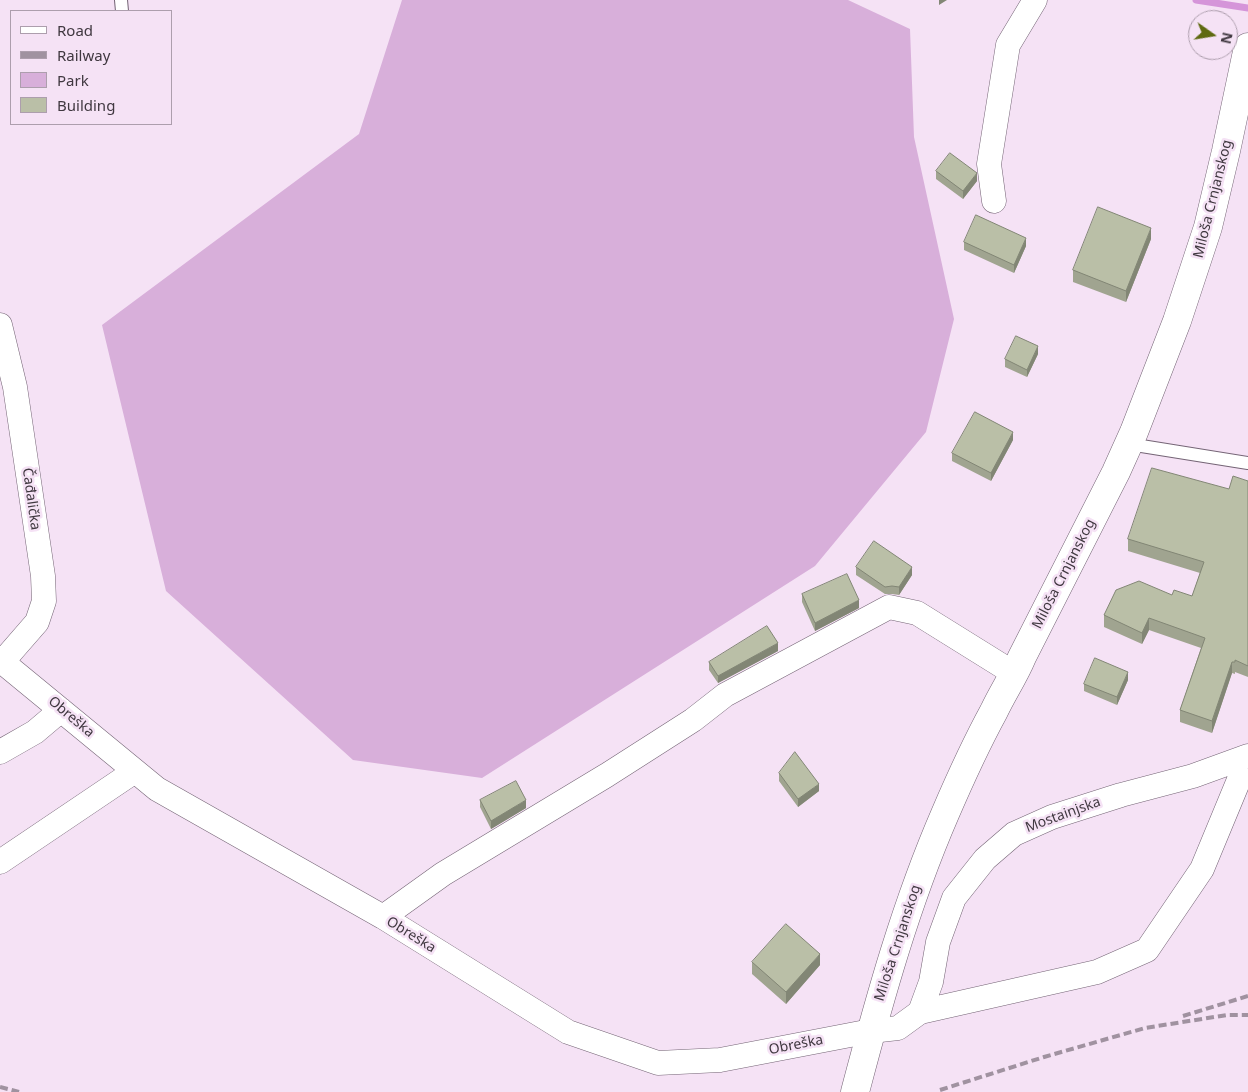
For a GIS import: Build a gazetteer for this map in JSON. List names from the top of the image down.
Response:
{
  "streets": {
    "main road": ["Miloša Crnjanskog"],
    "street": ["Čađalička", "Obreška", "Mostainjska"]
  },
  "crossings": [
    ["Miloša Crnjanskog", "Obreška"],
    ["Čađalička", "Obreška"]
  ],
  "legend": [
    "Road",
    "Railway",
    "Park",
    "Building"
  ],
  "north": "right"
}
